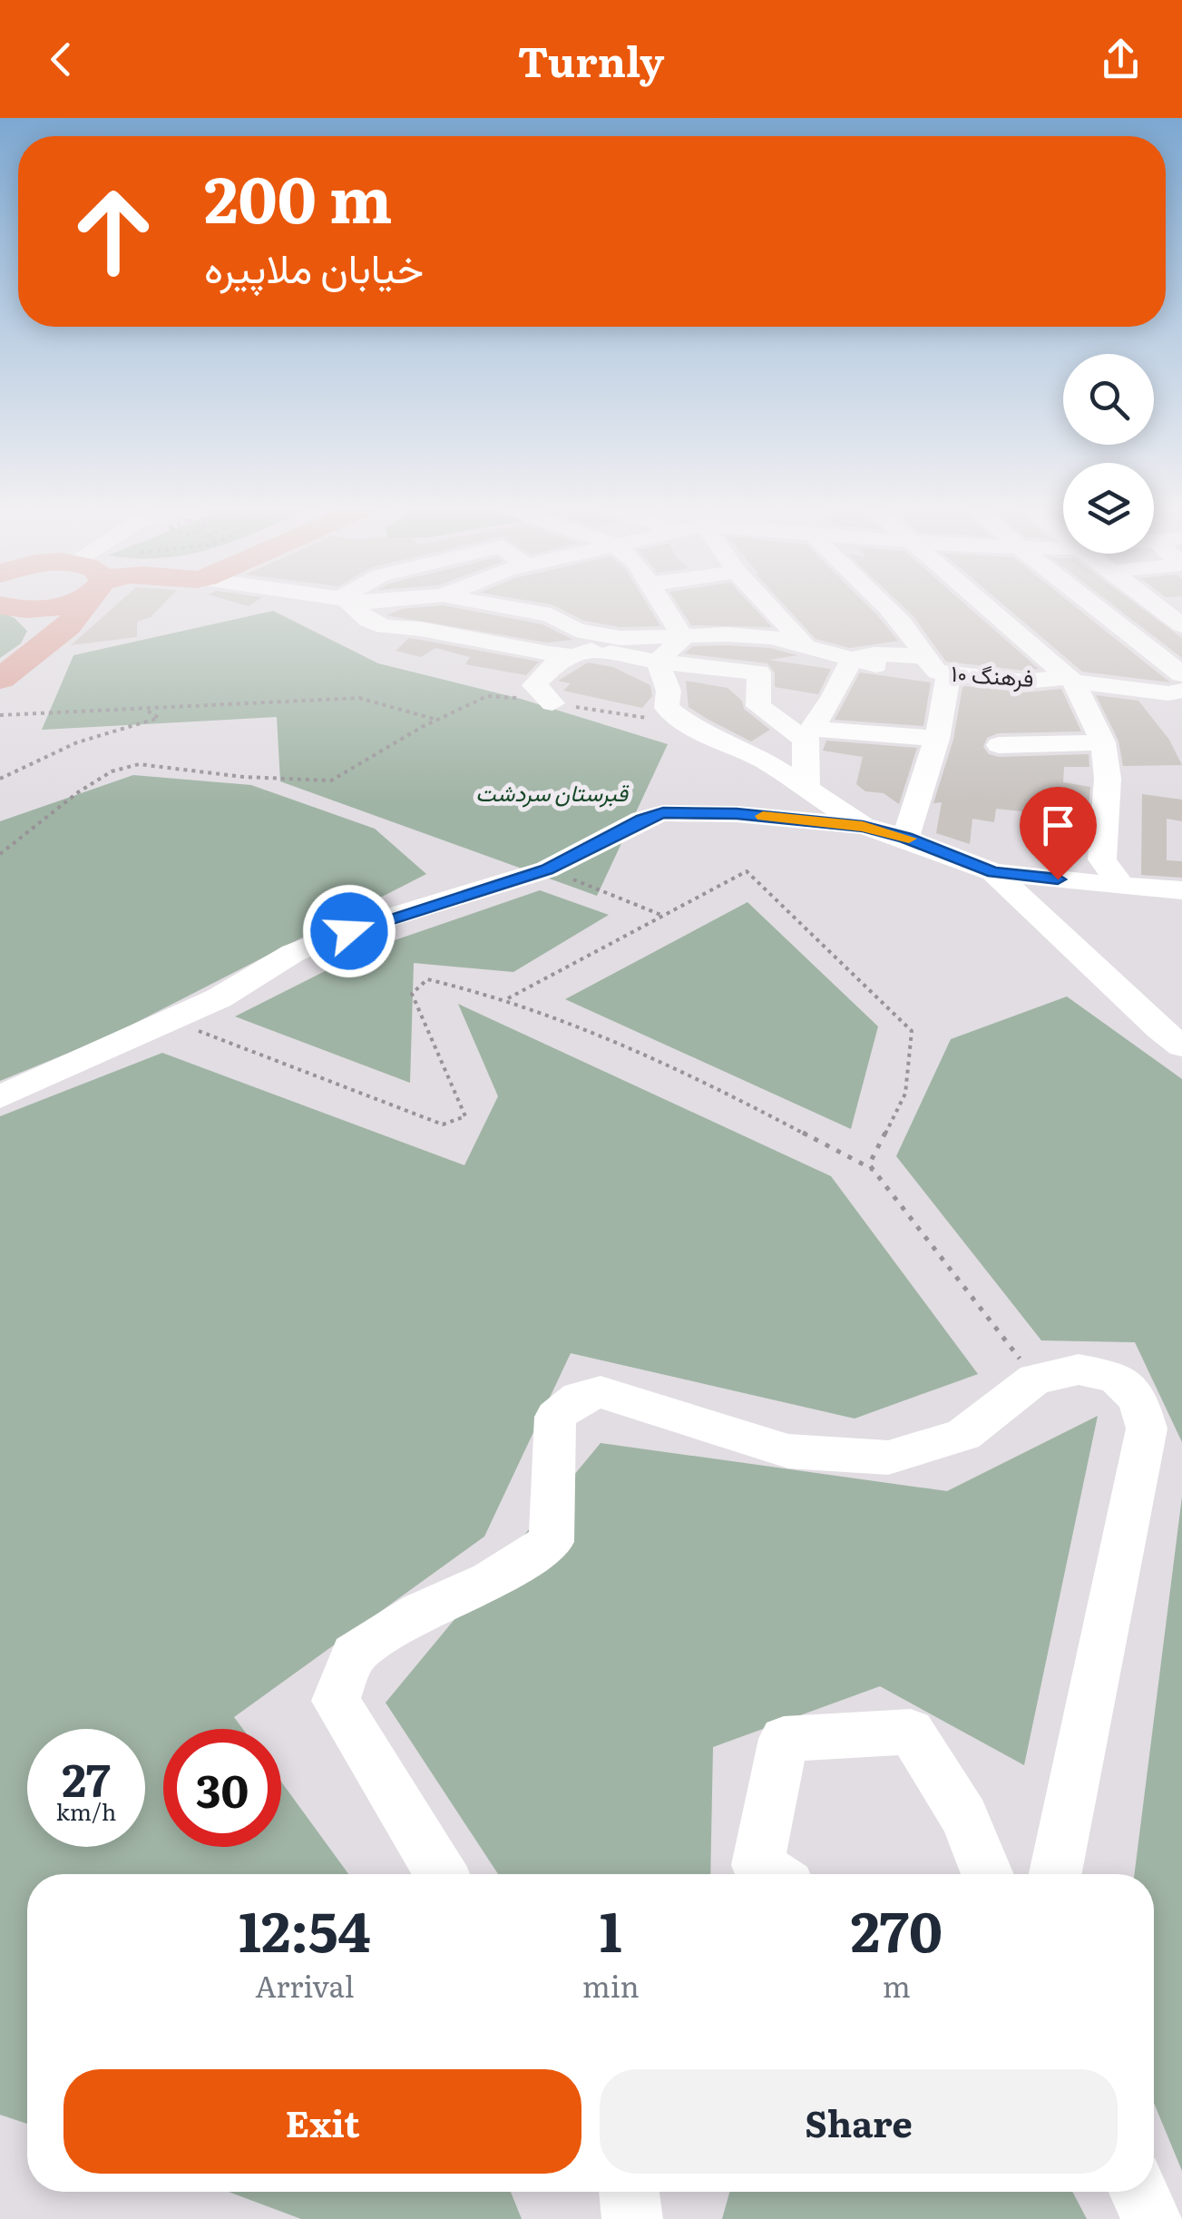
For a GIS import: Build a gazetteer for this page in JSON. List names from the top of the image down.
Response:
{
  "streets": {
    "street": ["فرهنگ ۱۰"]
  },
  "parks": ["قبرستان سردشت"],
  "page": {
    "header": "Turnly",
    "turn": ["200 m", "خیابان ملاپیره"],
    "speed": "27 km/h",
    "limit": "30",
    "eta": [
      "12:54",
      "Arrival",
      "1",
      "min",
      "270",
      "m"
    ],
    "buttons": ["Exit", "Share"]
  }
}
